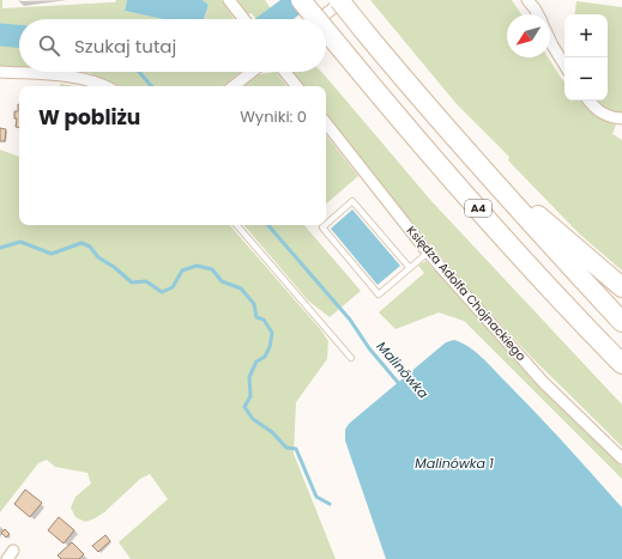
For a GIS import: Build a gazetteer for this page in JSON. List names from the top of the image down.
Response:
{
  "streets": {
    "highway": ["A4"],
    "street": ["Księdza Adolfa Chojnackiego"]
  },
  "water": ["Malinówka", "Malinówka 1"],
  "north": "bottom left",
  "page": {
    "map_buttons": ["+", "−"],
    "search": "Szukaj tutaj",
    "heading": ["W pobliżu", "Wyniki: 0"]
  }
}
